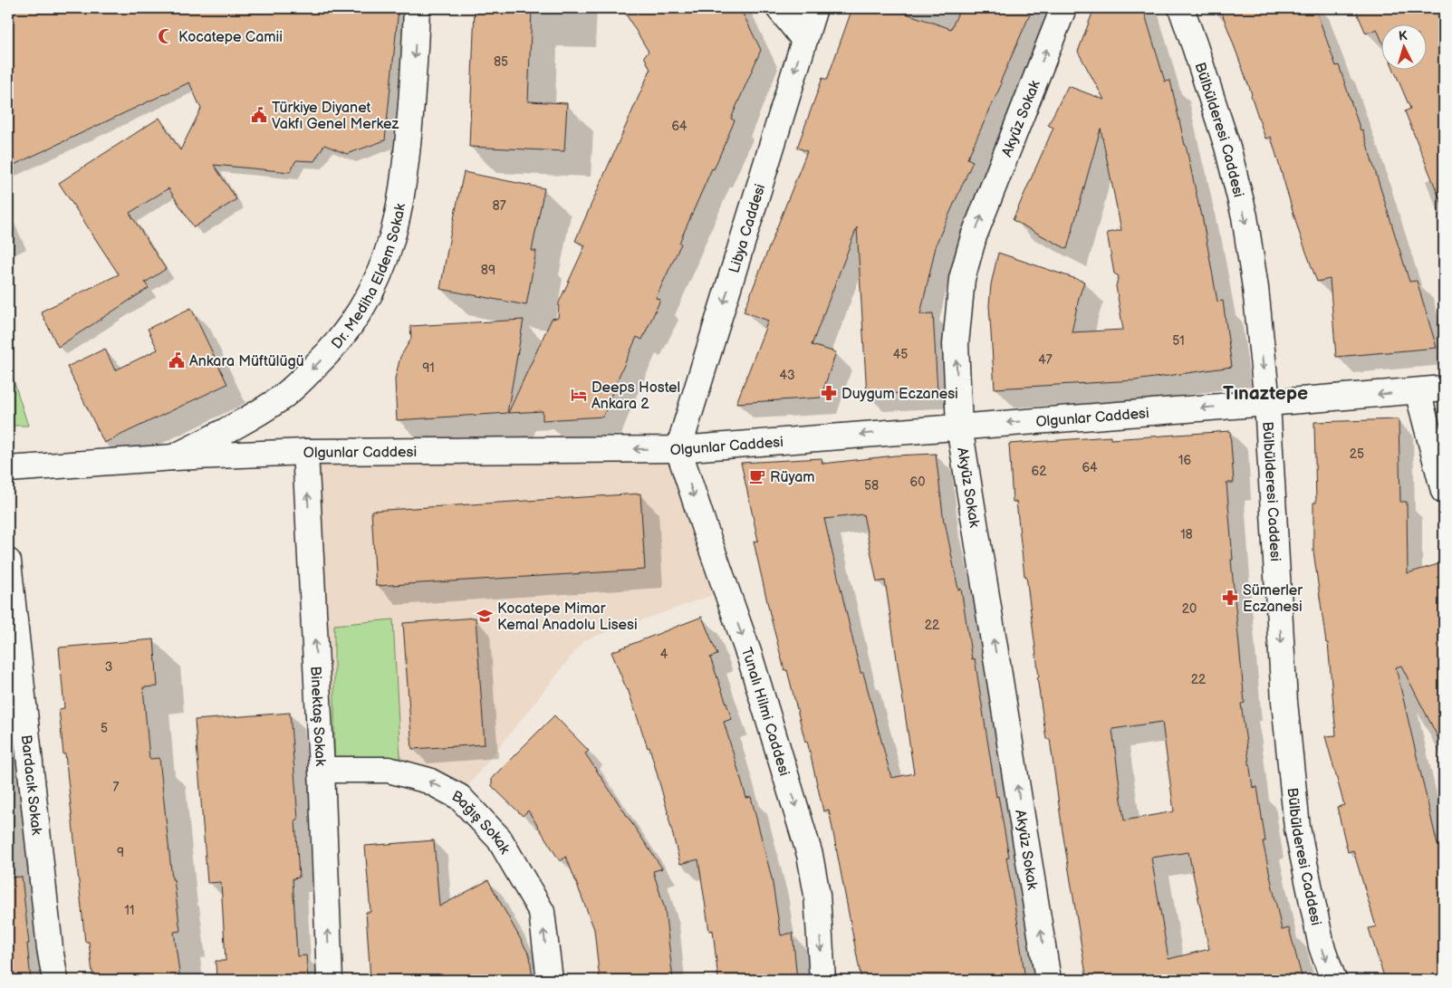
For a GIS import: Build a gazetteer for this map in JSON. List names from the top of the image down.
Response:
{
  "streets": {
    "street": [
      "Akyüz Sokak",
      "Bülbülderesi Caddesi",
      "Libya Caddesi",
      "Dr. Mediha Eldem Sokak",
      "Olgunlar Caddesi",
      "Tunalı Hilmi Caddesi",
      "Binektaş Sokak",
      "Bardacık Sokak",
      "Bağış Sokak"
    ]
  },
  "crossings": [
    ["Akyüz Sokak", "Olgunlar Caddesi"],
    ["Bülbülderesi Caddesi", "Olgunlar Caddesi"],
    ["Libya Caddesi", "Olgunlar Caddesi"],
    ["Libya Caddesi", "Tunalı Hilmi Caddesi"],
    ["Dr. Mediha Eldem Sokak", "Olgunlar Caddesi"],
    ["Olgunlar Caddesi", "Tunalı Hilmi Caddesi"],
    ["Olgunlar Caddesi", "Binektaş Sokak"],
    ["Binektaş Sokak", "Bağış Sokak"]
  ],
  "one_way": [
    "Akyüz Sokak",
    "Bülbülderesi Caddesi",
    "Libya Caddesi",
    "Dr. Mediha Eldem Sokak",
    "Olgunlar Caddesi",
    "Tunalı Hilmi Caddesi",
    "Binektaş Sokak",
    "Bağış Sokak"
  ],
  "districts": ["Tınaztepe"],
  "places": {
    "mosque": ["Kocatepe Camii"],
    "public building": ["Türkiye Diyanet Vakfı Genel Merkez", "Ankara Müftülügü"],
    "pharmacy": ["Duygum Eczanesi", "Sümerler Eczanesi"],
    "hotel": ["Deeps Hostel Ankara 2"],
    "cafe": ["Rüyam"],
    "school or university": ["Kocatepe Mimar Kemal Anadolu Lisesi"]
  },
  "house_numbers": [
    "85",
    "64",
    "87",
    "89",
    "51",
    "45",
    "47",
    "91",
    "43",
    "25",
    "16",
    "64",
    "62",
    "60",
    "58",
    "18",
    "20",
    "22",
    "4",
    "3",
    "22",
    "5",
    "7",
    "9",
    "11"
  ],
  "north": "top"
}
